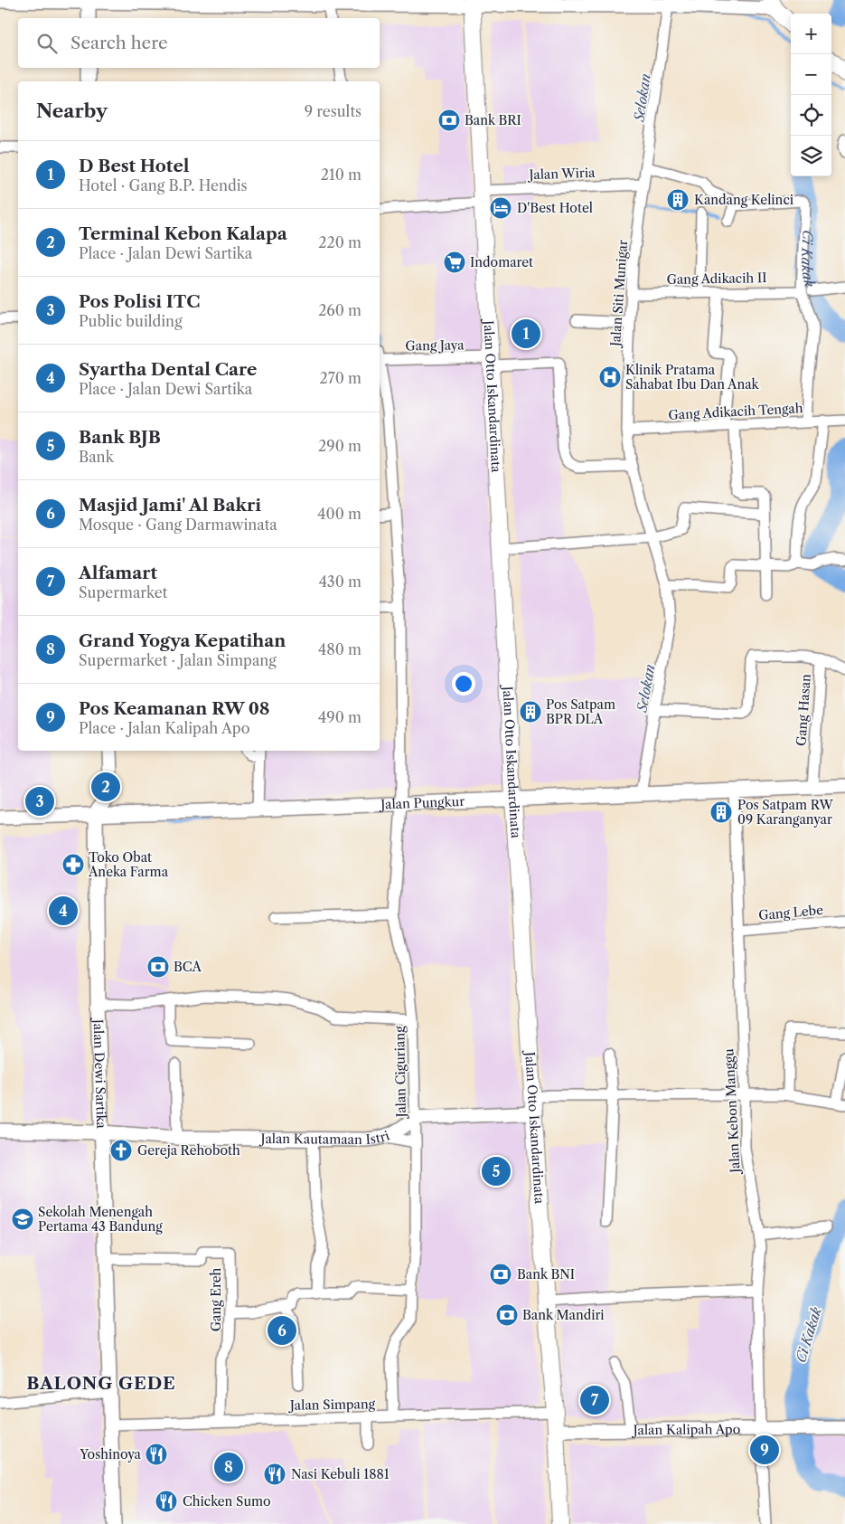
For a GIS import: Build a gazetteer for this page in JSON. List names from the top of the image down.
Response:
{
  "streets": {
    "main road": [
      "Jalan Otto Iskandardinata",
      "Jalan Pungkur",
      "Jalan Dewi Sartika",
      "Jalan Kautamaan Istri",
      "Jalan Kalipah Apo"
    ],
    "street": [
      "Jalan Wiria",
      "Gang Adikacih II",
      "Jalan Siti Munigar",
      "Gang Jaya",
      "Gang Adikacih Tengah",
      "Gang Hasan",
      "Gang Lebe",
      "Jalan Ciguriang",
      "Jalan Kebon Manggu",
      "Gang Ereh",
      "Jalan Simpang"
    ]
  },
  "crossings": [
    ["Jalan Wiria", "Jalan Siti Munigar"],
    ["Jalan Wiria", "Jalan Otto Iskandardinata"],
    ["Gang Adikacih II", "Jalan Siti Munigar"],
    ["Jalan Siti Munigar", "Gang Jaya"],
    ["Jalan Siti Munigar", "Gang Adikacih Tengah"],
    ["Jalan Siti Munigar", "Gang Hasan"],
    ["Jalan Siti Munigar", "Jalan Pungkur"],
    ["Gang Jaya", "Jalan Otto Iskandardinata"],
    ["Jalan Otto Iskandardinata", "Jalan Pungkur"],
    ["Jalan Otto Iskandardinata", "Jalan Simpang"],
    ["Jalan Otto Iskandardinata", "Jalan Kalipah Apo"],
    ["Gang Hasan", "Jalan Pungkur"],
    ["Jalan Pungkur", "Jalan Ciguriang"],
    ["Jalan Pungkur", "Jalan Dewi Sartika"],
    ["Jalan Pungkur", "Jalan Kebon Manggu"],
    ["Gang Lebe", "Jalan Kebon Manggu"],
    ["Jalan Ciguriang", "Jalan Kautamaan Istri"],
    ["Jalan Ciguriang", "Jalan Simpang"],
    ["Jalan Dewi Sartika", "Jalan Kautamaan Istri"],
    ["Jalan Dewi Sartika", "Gang Ereh"],
    ["Jalan Dewi Sartika", "Jalan Simpang"],
    ["Jalan Kebon Manggu", "Jalan Kalipah Apo"],
    ["Gang Ereh", "Jalan Simpang"]
  ],
  "districts": ["BALONG GEDE"],
  "water": ["Selokan", "Ci Kakak"],
  "places": {
    "bank": [
      "Bank BRI",
      "BCA",
      "Bank BNI",
      "Bank Mandiri"
    ],
    "building": ["Kandang Kelinci", "Pos Satpam BPR DLA", "Pos Satpam RW 09 Karanganyar"],
    "hotel": ["D'Best Hotel"],
    "supermarket": ["Indomaret"],
    "hospital": ["Klinik Pratama Sahabat Ibu Dan Anak"],
    "pharmacy": ["Toko Obat Aneka Farma"],
    "church": ["Gereja Rehoboth"],
    "school or university": ["Sekolah Menengah Pertama 43 Bandung"],
    "restaurant": ["Yoshinoya", "Nasi Kebuli 1881", "Chicken Sumo"]
  },
  "page": {
    "map_buttons": ["+", "−"],
    "search": "Search here",
    "heading": ["Nearby", "9 results"],
    "list": [
      {
        "mark": "1",
        "name": "D Best Hotel",
        "note": "Hotel · Gang B.P. Hendis",
        "value": "210 m"
      },
      {
        "mark": "2",
        "name": "Terminal Kebon Kalapa",
        "note": "Place · Jalan Dewi Sartika",
        "value": "220 m"
      },
      {
        "mark": "3",
        "name": "Pos Polisi ITC",
        "note": "Public building",
        "value": "260 m"
      },
      {
        "mark": "4",
        "name": "Syartha Dental Care",
        "note": "Place · Jalan Dewi Sartika",
        "value": "270 m"
      },
      {
        "mark": "5",
        "name": "Bank BJB",
        "note": "Bank",
        "value": "290 m"
      },
      {
        "mark": "6",
        "name": "Masjid Jami' Al Bakri",
        "note": "Mosque · Gang Darmawinata",
        "value": "400 m"
      },
      {
        "mark": "7",
        "name": "Alfamart",
        "note": "Supermarket",
        "value": "430 m"
      },
      {
        "mark": "8",
        "name": "Grand Yogya Kepatihan",
        "note": "Supermarket · Jalan Simpang",
        "value": "480 m"
      },
      {
        "mark": "9",
        "name": "Pos Keamanan RW 08",
        "note": "Place · Jalan Kalipah Apo",
        "value": "490 m"
      }
    ],
    "pins": [
      "1",
      "2",
      "3",
      "4",
      "5",
      "6",
      "7",
      "9",
      "8"
    ]
  }
}
